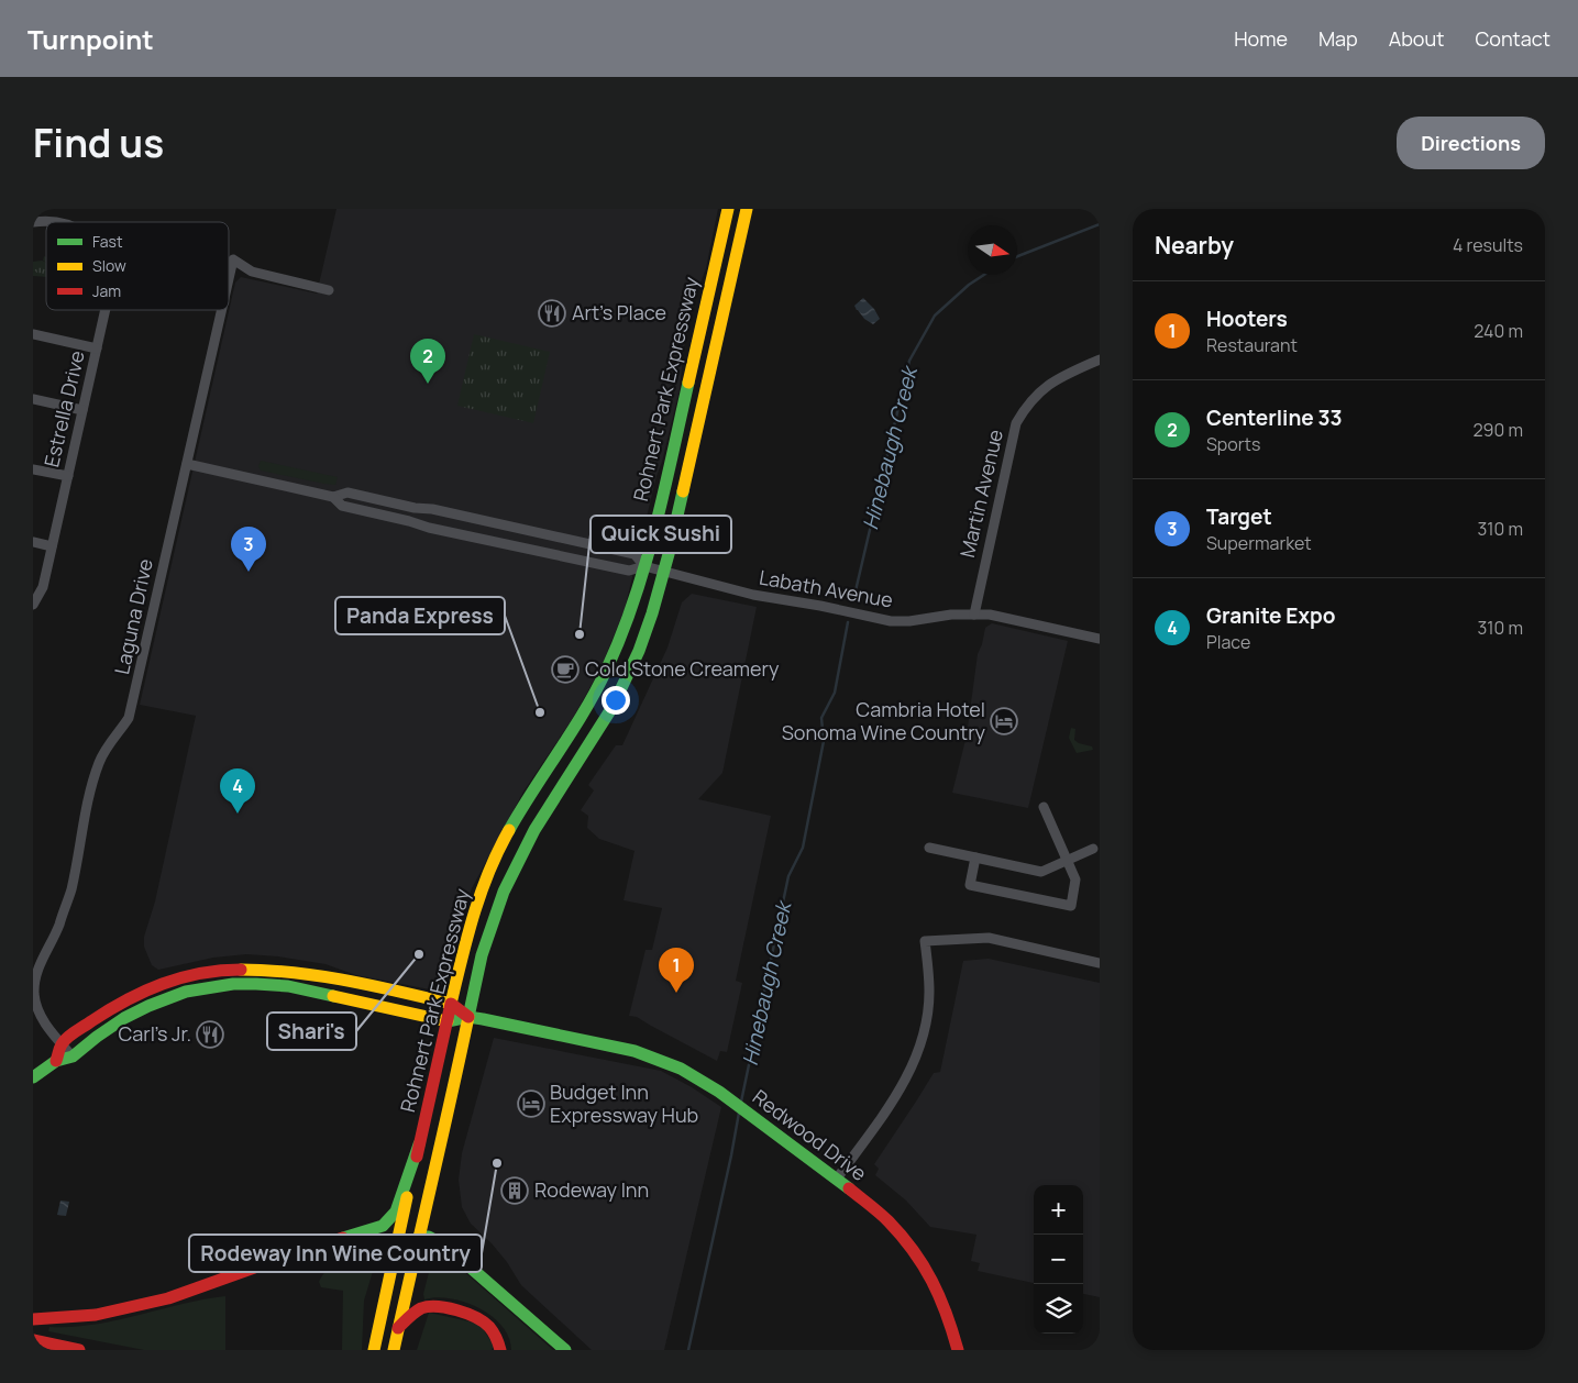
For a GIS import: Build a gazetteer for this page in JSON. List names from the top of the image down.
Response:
{
  "streets": {
    "main road": ["Rohnert Park Expressway", "Redwood Drive"],
    "street": [
      "Estrella Drive",
      "Martin Avenue",
      "Labath Avenue",
      "Laguna Drive"
    ]
  },
  "crossings": [
    ["Rohnert Park Expressway", "Labath Avenue"],
    ["Rohnert Park Expressway", "Redwood Drive"],
    ["Martin Avenue", "Labath Avenue"],
    ["Labath Avenue", "Laguna Drive"],
    ["Laguna Drive", "Redwood Drive"]
  ],
  "water": ["Hinebaugh Creek"],
  "places": {
    "restaurant": ["Art's Place", "Carl's Jr."],
    "other": [
      "Quick Sushi",
      "Panda Express",
      "Shari's",
      "Rodeway Inn Wine Country"
    ],
    "cafe": ["Cold Stone Creamery"],
    "hotel": ["Cambria Hotel Sonoma Wine Country", "Budget Inn Expressway Hub"],
    "building": ["Rodeway Inn"]
  },
  "legend": ["Fast", "Slow", "Jam"],
  "north": "right",
  "page": {
    "header": "Turnpoint",
    "nav": [
      "Home",
      "Map",
      "About",
      "Contact"
    ],
    "title": "Find us",
    "buttons": "Directions",
    "heading": ["Nearby", "4 results"],
    "list": [
      {
        "mark": "1",
        "name": "Hooters",
        "note": "Restaurant",
        "value": "240 m"
      },
      {
        "mark": "2",
        "name": "Centerline 33",
        "note": "Sports",
        "value": "290 m"
      },
      {
        "mark": "3",
        "name": "Target",
        "note": "Supermarket",
        "value": "310 m"
      },
      {
        "mark": "4",
        "name": "Granite Expo",
        "note": "Place",
        "value": "310 m"
      }
    ],
    "pins": [
      "2",
      "3",
      "4",
      "1"
    ],
    "map_buttons": ["+", "−"]
  }
}
